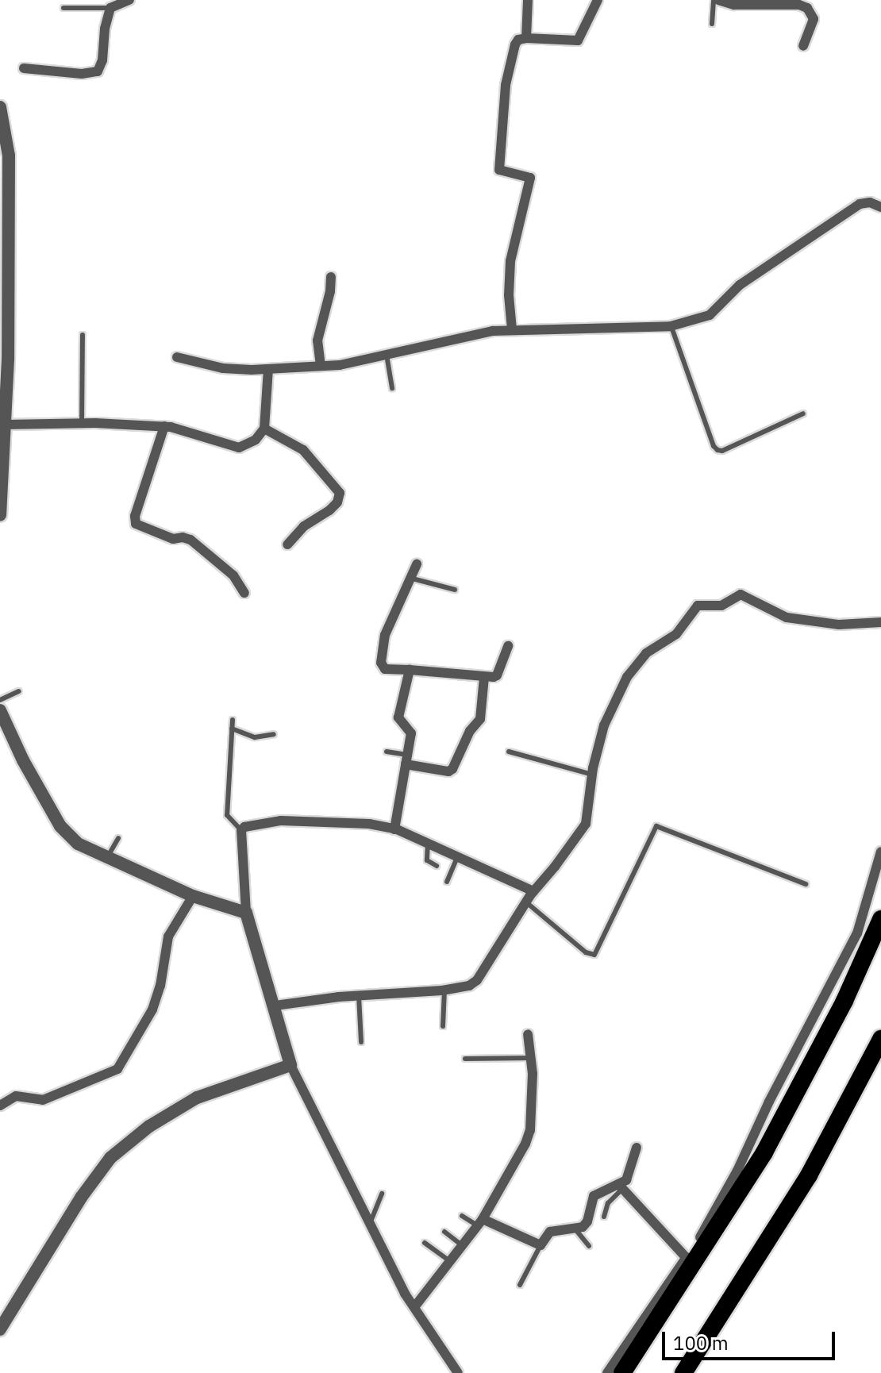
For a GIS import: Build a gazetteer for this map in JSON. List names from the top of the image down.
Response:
{
  "scale_bar": "100 m"
}
